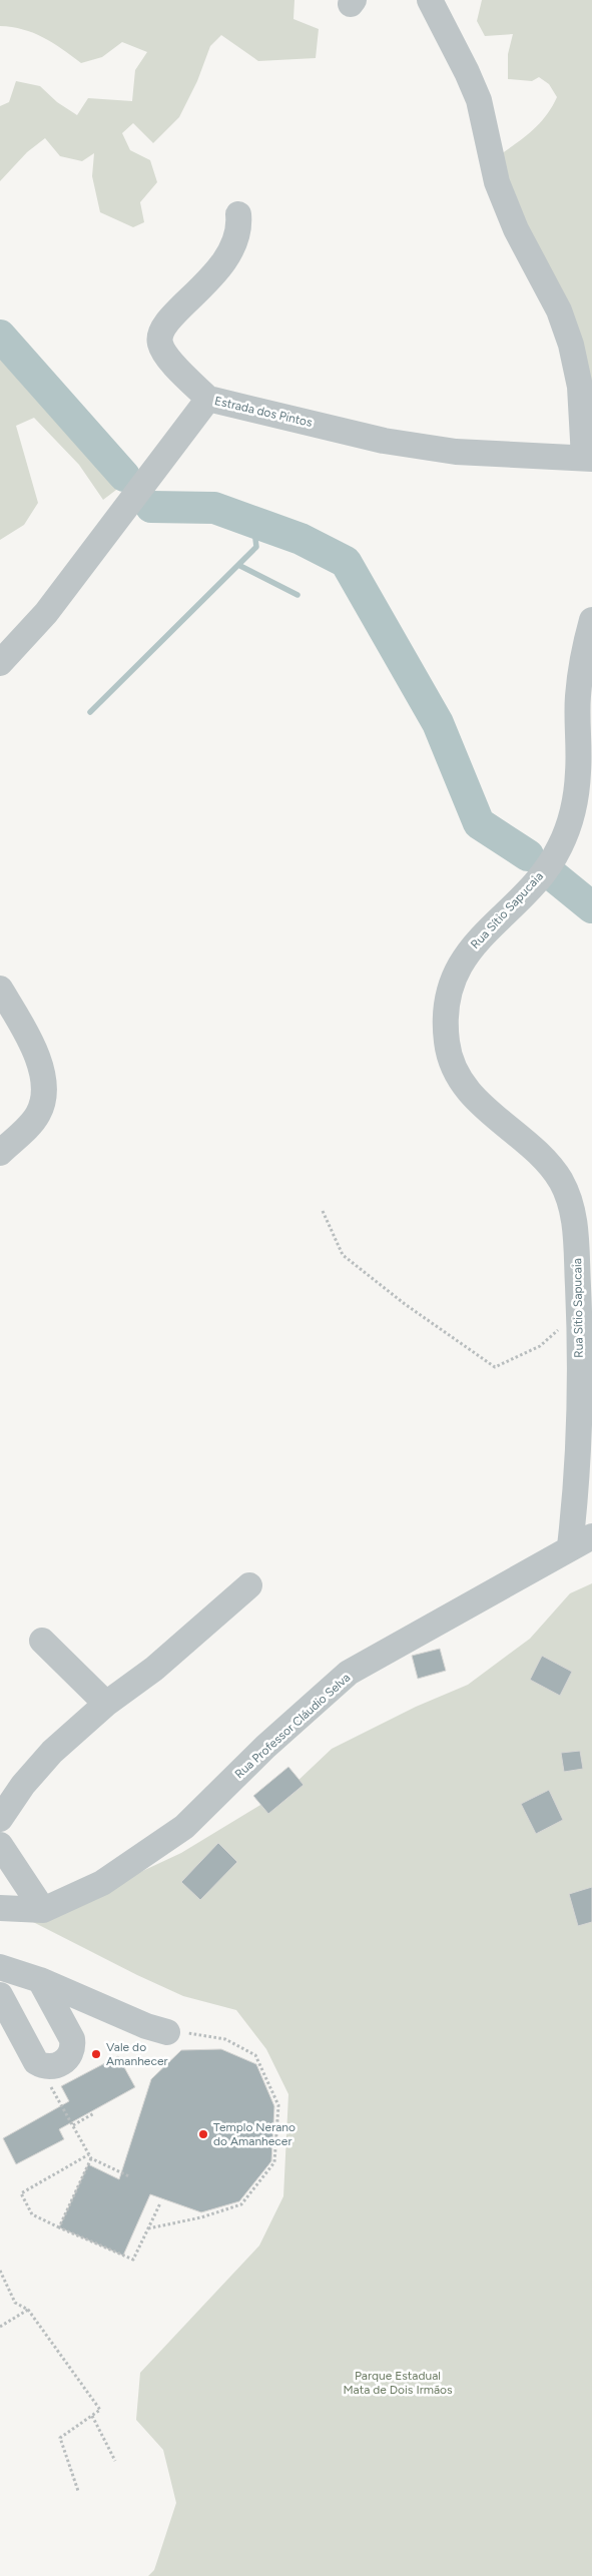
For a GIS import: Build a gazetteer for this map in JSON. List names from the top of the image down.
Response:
{
  "streets": {
    "street": ["Estrada dos Pintos", "Rua Sítio Sapucaia", "Rua Professor Cláudio Selva"]
  },
  "crossings": [
    ["Rua Sítio Sapucaia", "Rua Professor Cláudio Selva"]
  ],
  "parks": ["Parque Estadual Mata de Dois Irmãos"],
  "places": ["Vale do Amanhecer", "Templo Nerano do Amanhecer"]
}
